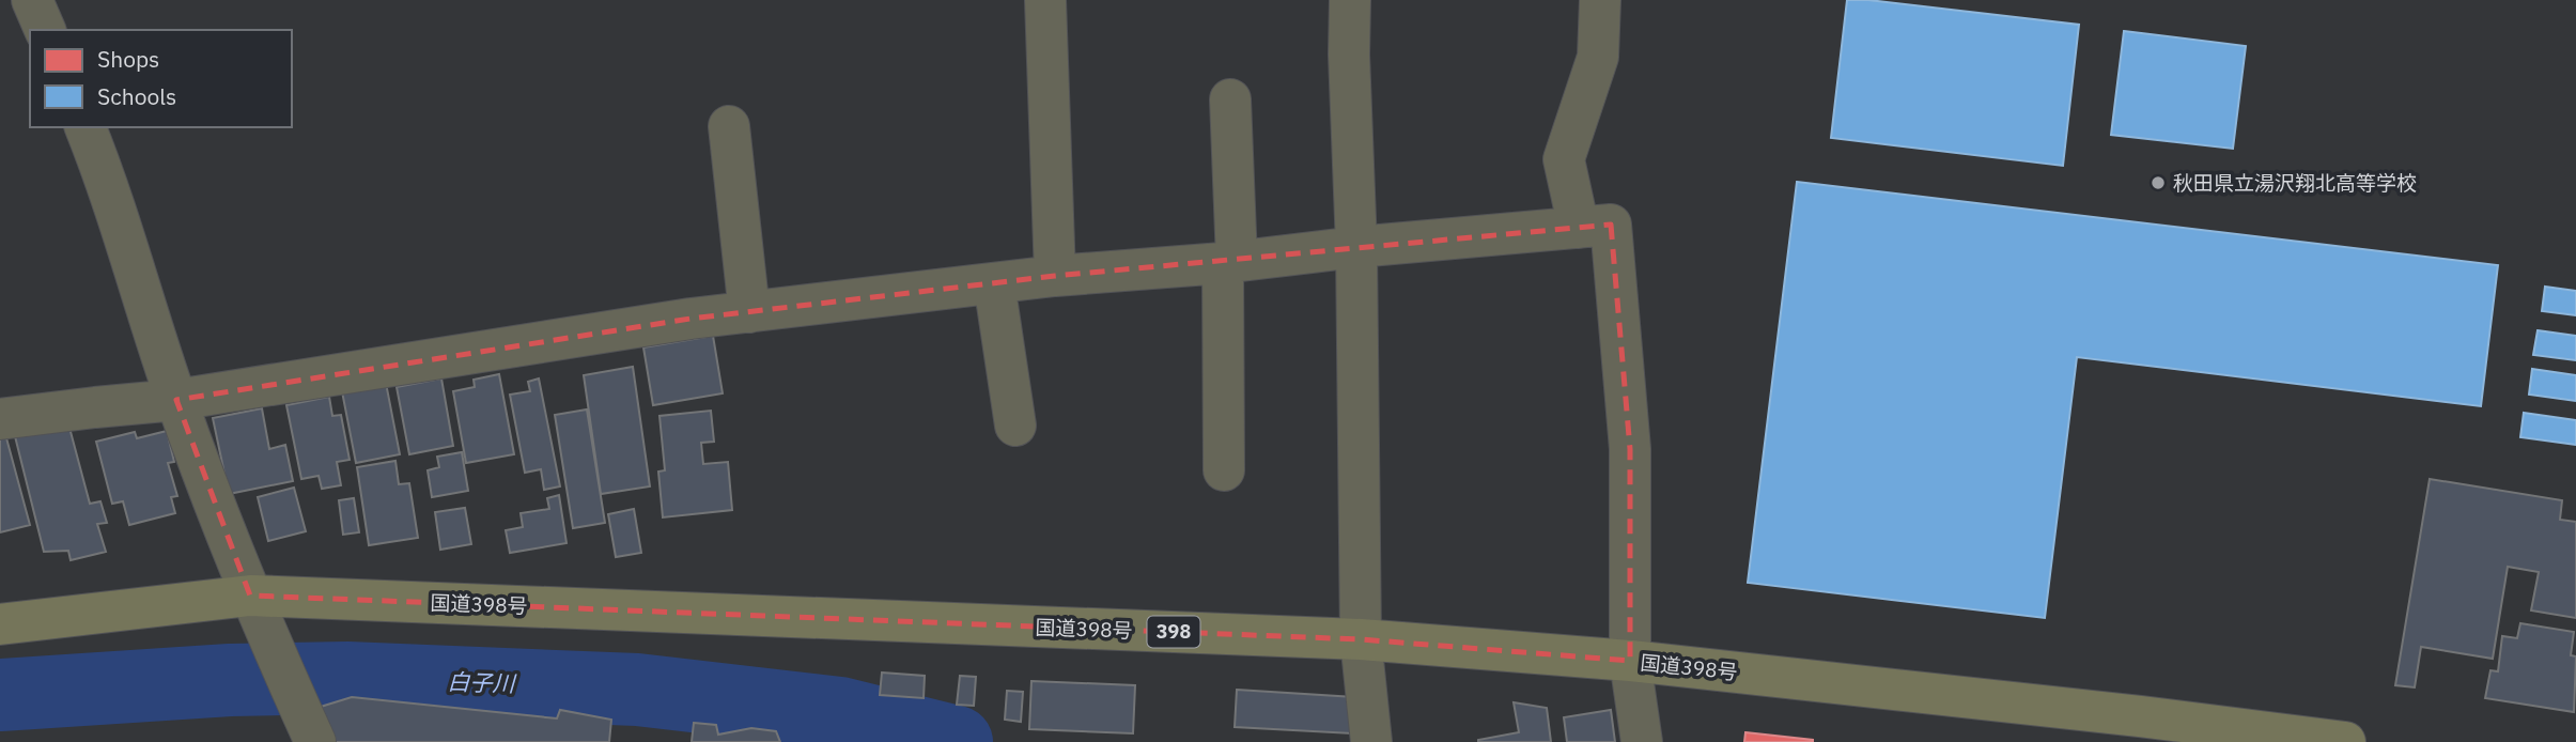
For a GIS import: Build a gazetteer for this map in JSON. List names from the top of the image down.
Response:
{
  "streets": {
    "highway": ["国道398号", "398"]
  },
  "water": ["白子川"],
  "places": ["秋田県立湯沢翔北高等学校"],
  "legend": ["Shops", "Schools"]
}
